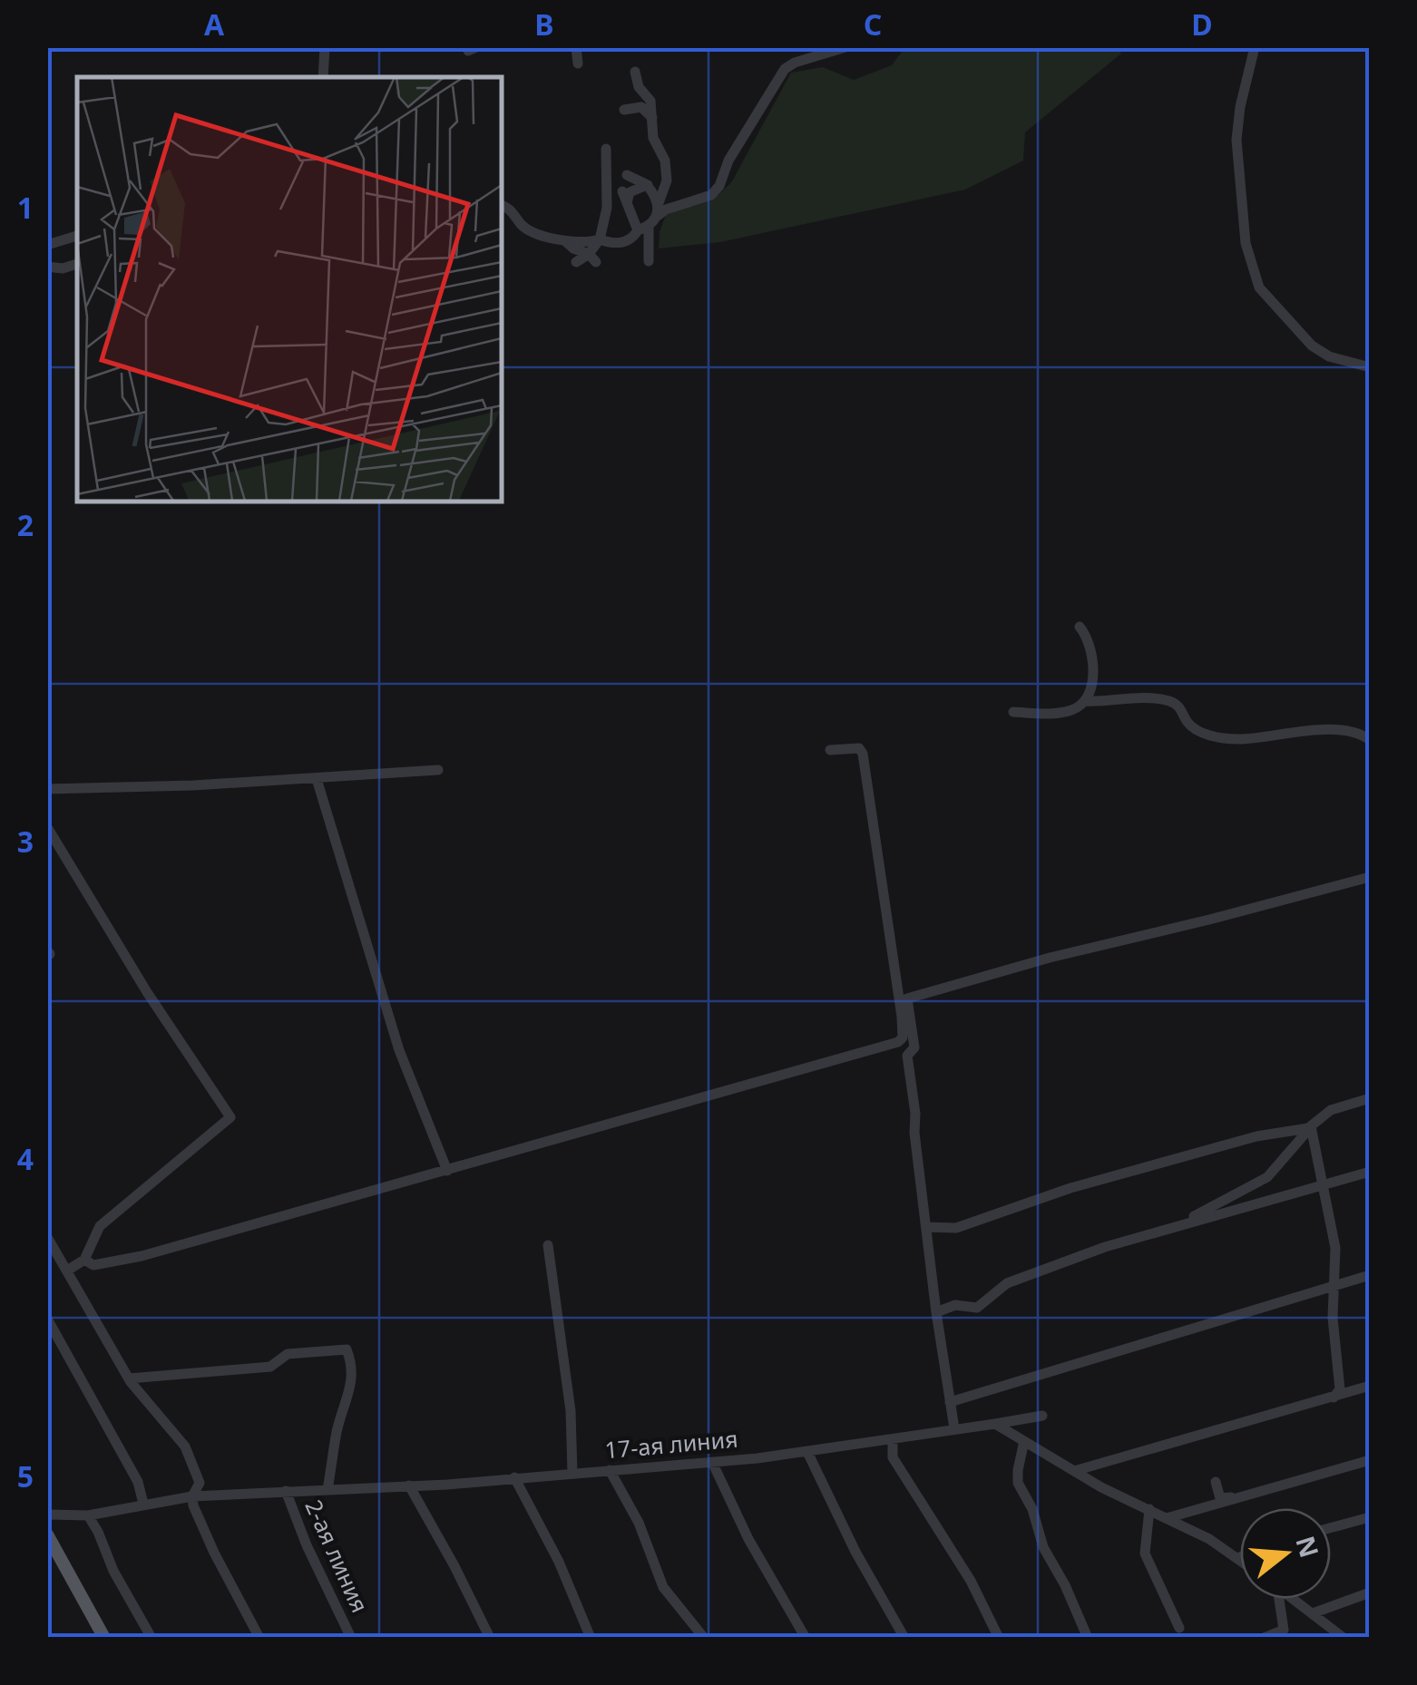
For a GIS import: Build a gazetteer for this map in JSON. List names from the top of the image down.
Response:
{
  "streets": {
    "street": ["17-ая линия", "2-ая линия"]
  },
  "crossings": [
    ["17-ая линия", "2-ая линия"]
  ],
  "north": "right",
  "grid": {
    "columns": [
      "A",
      "B",
      "C",
      "D"
    ],
    "rows": [
      "1",
      "2",
      "3",
      "4",
      "5"
    ]
  }
}
